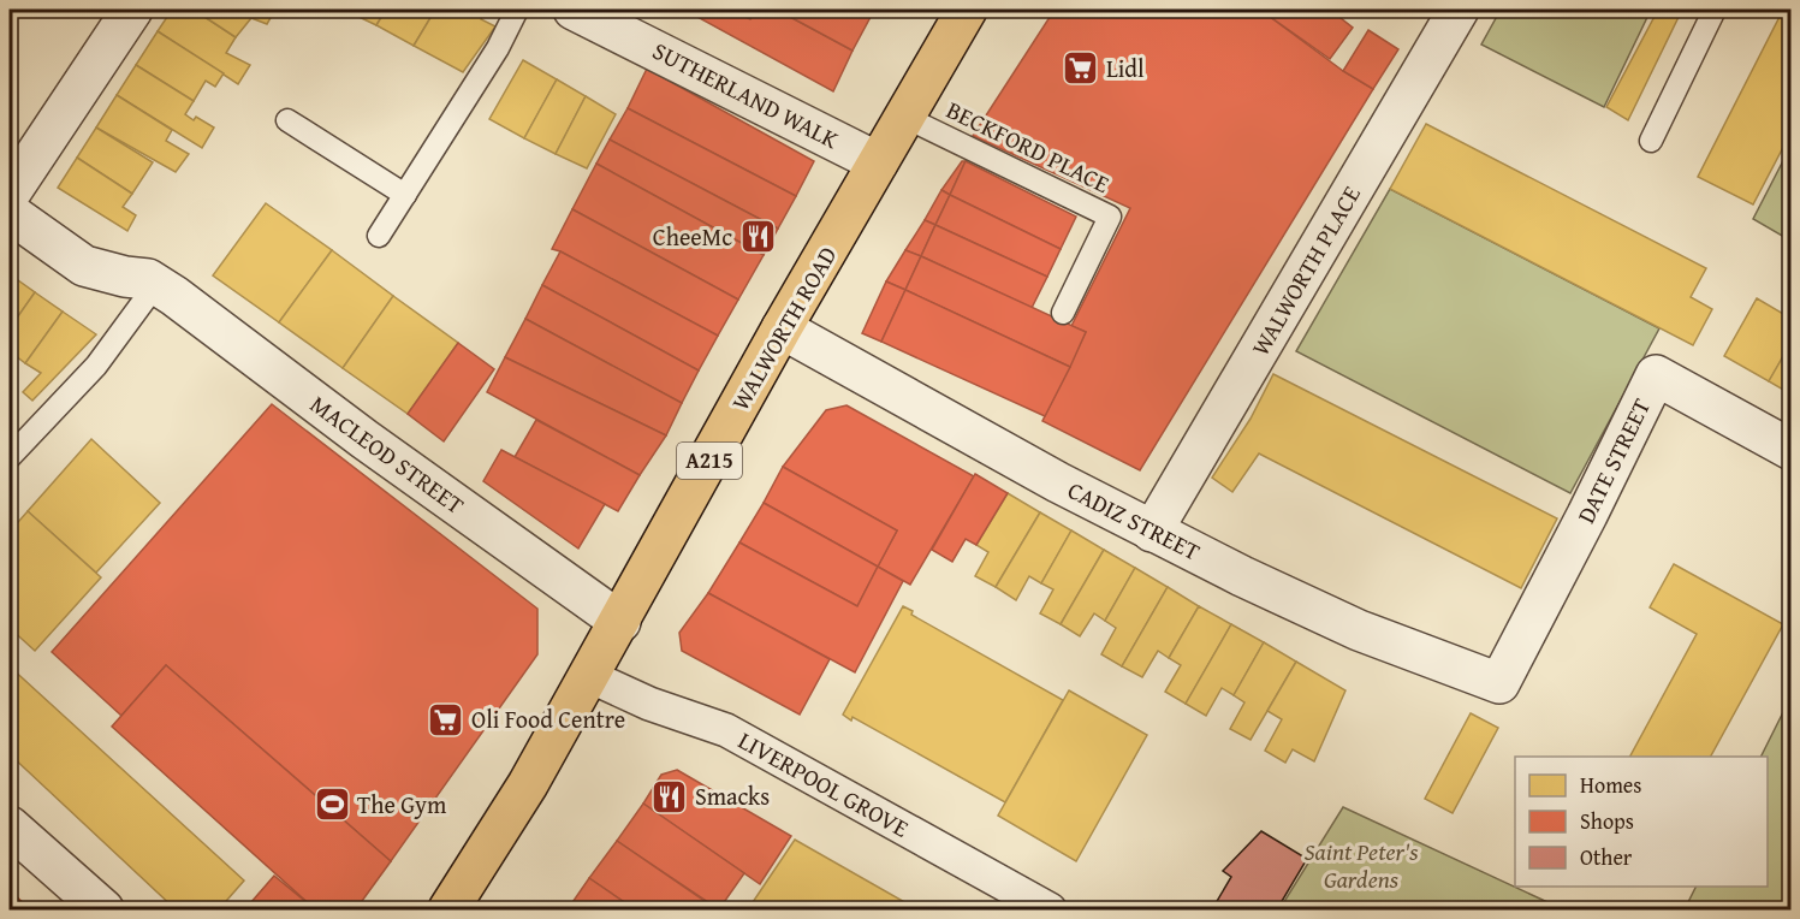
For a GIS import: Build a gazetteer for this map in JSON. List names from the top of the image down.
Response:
{
  "streets": {
    "main road": ["WALWORTH ROAD", "A215"],
    "street": [
      "SUTHERLAND WALK",
      "WALWORTH PLACE",
      "MACLEOD STREET",
      "DATE STREET",
      "CADIZ STREET",
      "LIVERPOOL GROVE"
    ],
    "lane": ["BECKFORD PLACE"]
  },
  "crossings": [
    ["SUTHERLAND WALK", "WALWORTH ROAD"],
    ["BECKFORD PLACE", "WALWORTH ROAD"],
    ["WALWORTH PLACE", "CADIZ STREET"],
    ["WALWORTH ROAD", "MACLEOD STREET"],
    ["WALWORTH ROAD", "CADIZ STREET"],
    ["WALWORTH ROAD", "LIVERPOOL GROVE"],
    ["DATE STREET", "CADIZ STREET"]
  ],
  "parks": ["Saint Peter's Gardens"],
  "places": {
    "supermarket": ["Lidl", "Oli Food Centre"],
    "restaurant": ["CheeMc", "Smacks"],
    "sports": ["The Gym"]
  },
  "legend": ["Homes", "Shops", "Other"]
}
